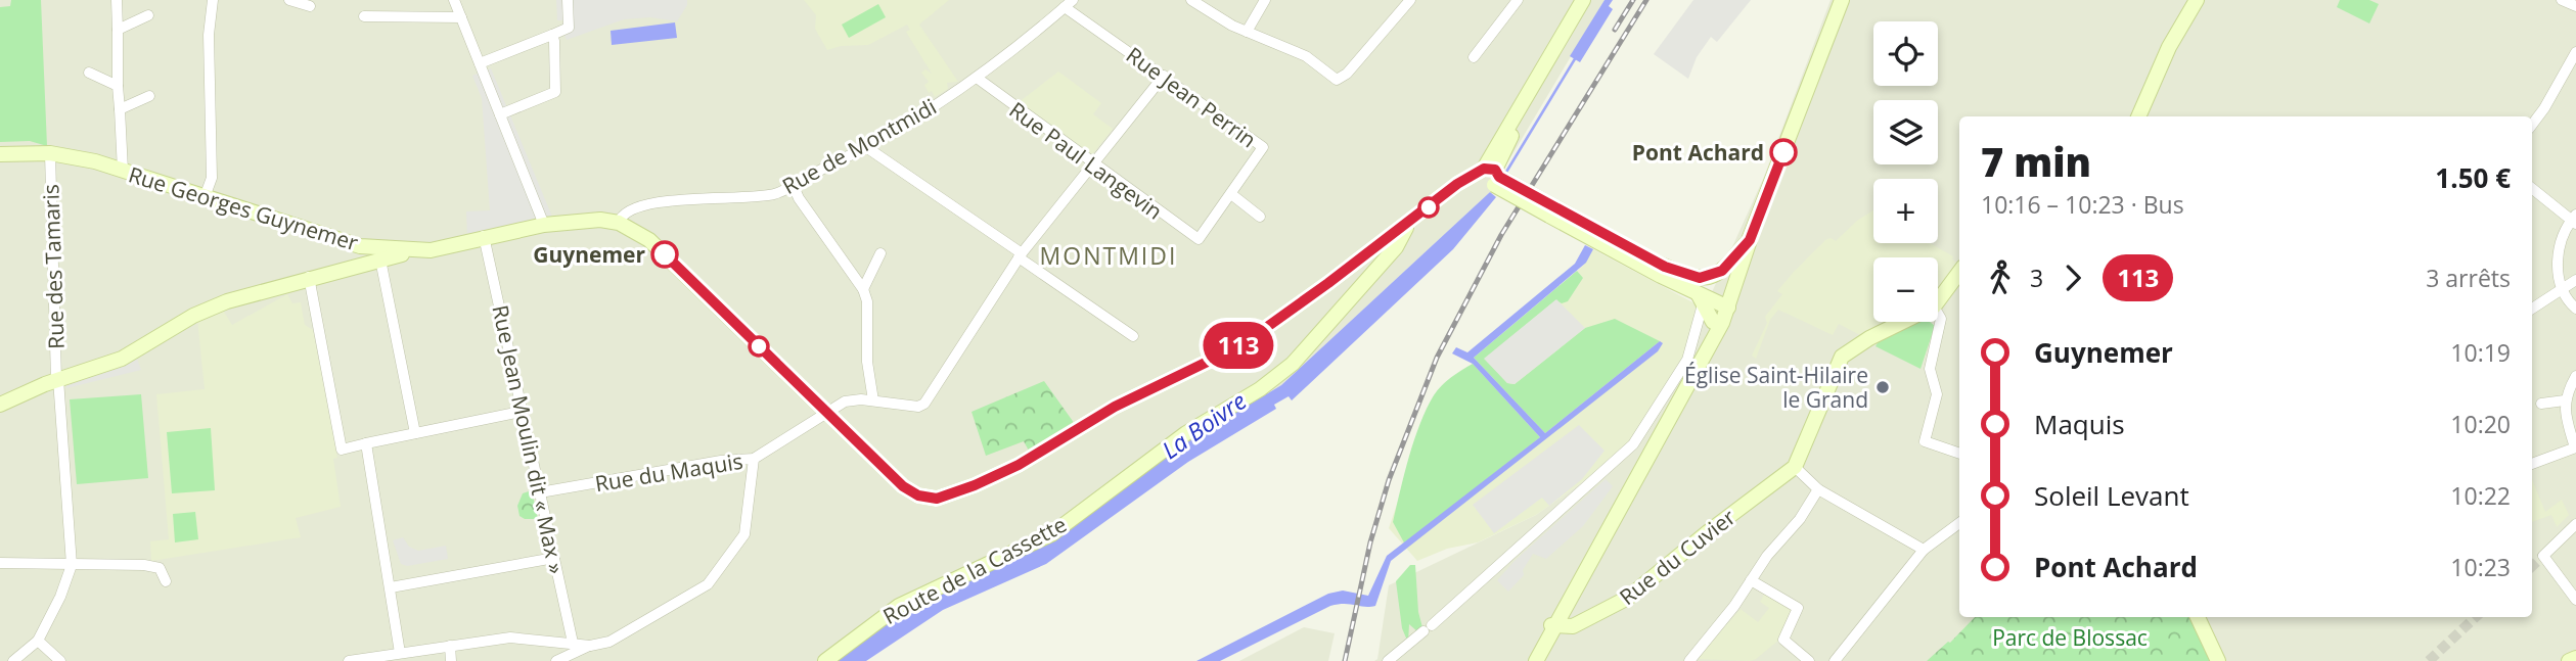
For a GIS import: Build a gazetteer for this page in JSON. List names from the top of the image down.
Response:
{
  "streets": {
    "street": [
      "Rue Jean Perrin",
      "Rue de Montmidi",
      "Rue Paul Langevin",
      "Rue Georges Guynemer",
      "Rue des Tamaris",
      "Rue Jean Moulin dit « Max »",
      "Rue du Maquis",
      "Rue du Cuvier",
      "Route de la Cassette"
    ]
  },
  "crossings": [
    ["Rue Jean Perrin", "Rue de Montmidi"],
    ["Rue Jean Perrin", "Rue Paul Langevin"],
    ["Rue de Montmidi", "Rue Paul Langevin"],
    ["Rue de Montmidi", "Rue Georges Guynemer"],
    ["Rue Georges Guynemer", "Rue des Tamaris"],
    ["Rue Georges Guynemer", "Rue Jean Moulin dit « Max »"],
    ["Rue Georges Guynemer", "Rue du Maquis"],
    ["Rue Georges Guynemer", "Route de la Cassette"],
    ["Rue Jean Moulin dit « Max »", "Rue du Maquis"]
  ],
  "districts": ["MONTMIDI"],
  "water": ["La Boivre"],
  "parks": ["Parc de Blossac"],
  "places": ["Pont Achard", "Guynemer", "Église Saint-Hilaire le Grand"],
  "lines": ["bus line 113"],
  "page": {
    "on_map": "113",
    "map_buttons": ["+", "−"],
    "heading": ["7 min", "10:16 – 10:23 · Bus", "1.50 €"],
    "legs": ["3", "113", "3 arrêts"],
    "list": [
      {
        "name": "Guynemer",
        "value": "10:19"
      },
      {
        "name": "Maquis",
        "value": "10:20"
      },
      {
        "name": "Soleil Levant",
        "value": "10:22"
      },
      {
        "name": "Pont Achard",
        "value": "10:23"
      }
    ]
  }
}
